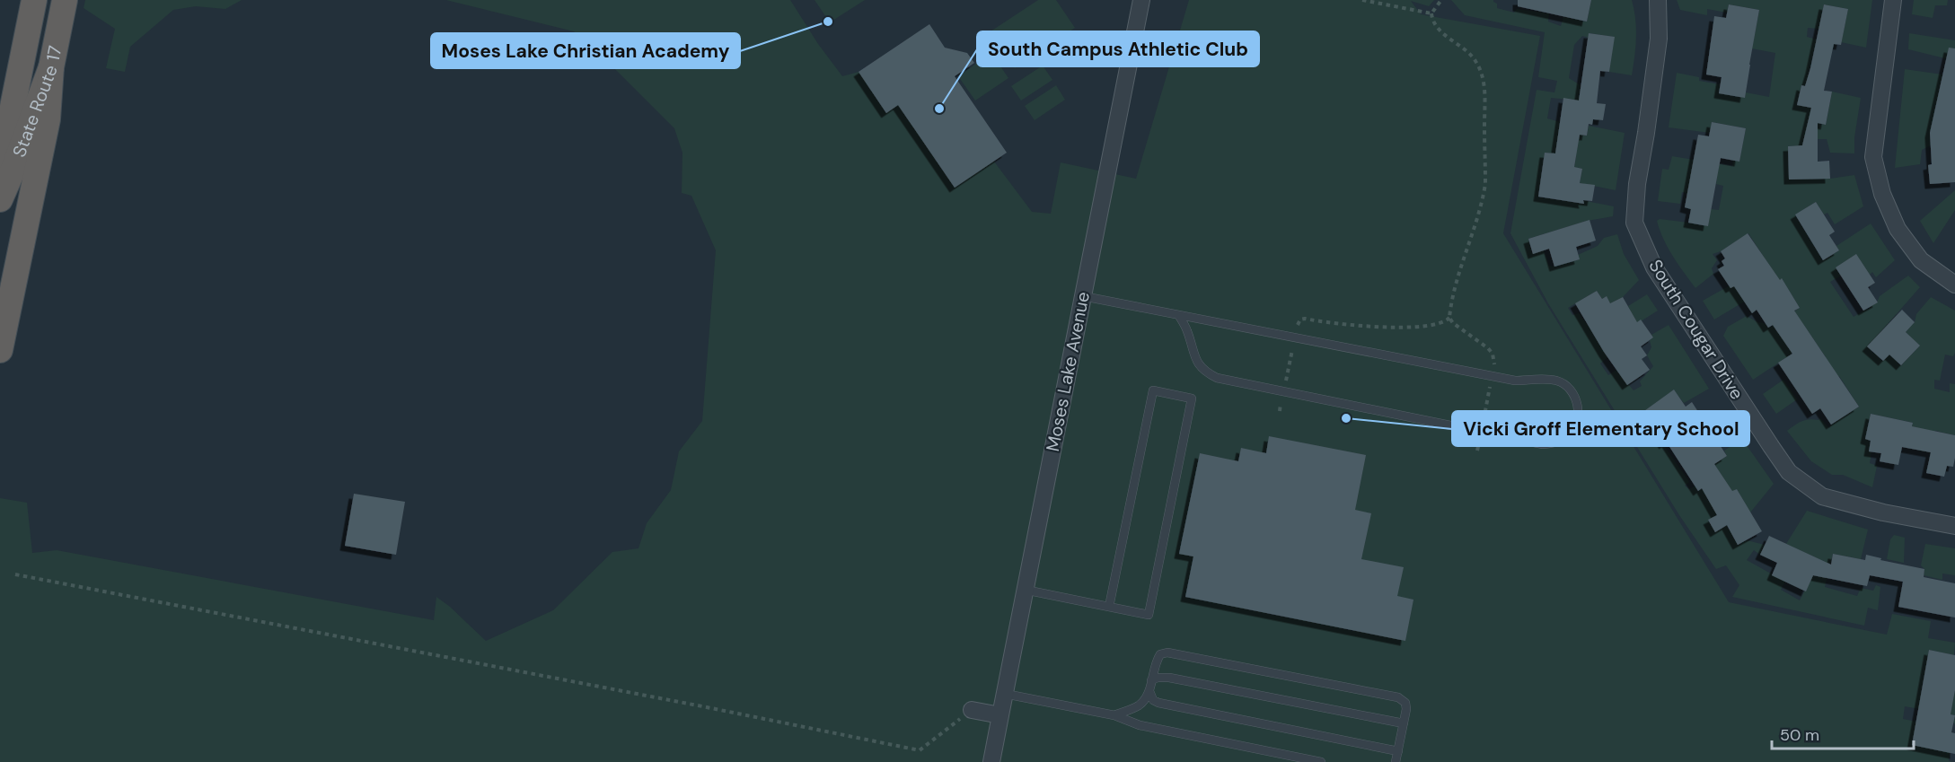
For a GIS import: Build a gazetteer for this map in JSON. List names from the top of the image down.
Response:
{
  "streets": {
    "highway": ["State Route 17"],
    "street": ["South Cougar Drive", "Moses Lake Avenue"]
  },
  "places": ["Moses Lake Christian Academy", "South Campus Athletic Club", "Vicki Groff Elementary School"],
  "scale_bar": "50 m"
}
